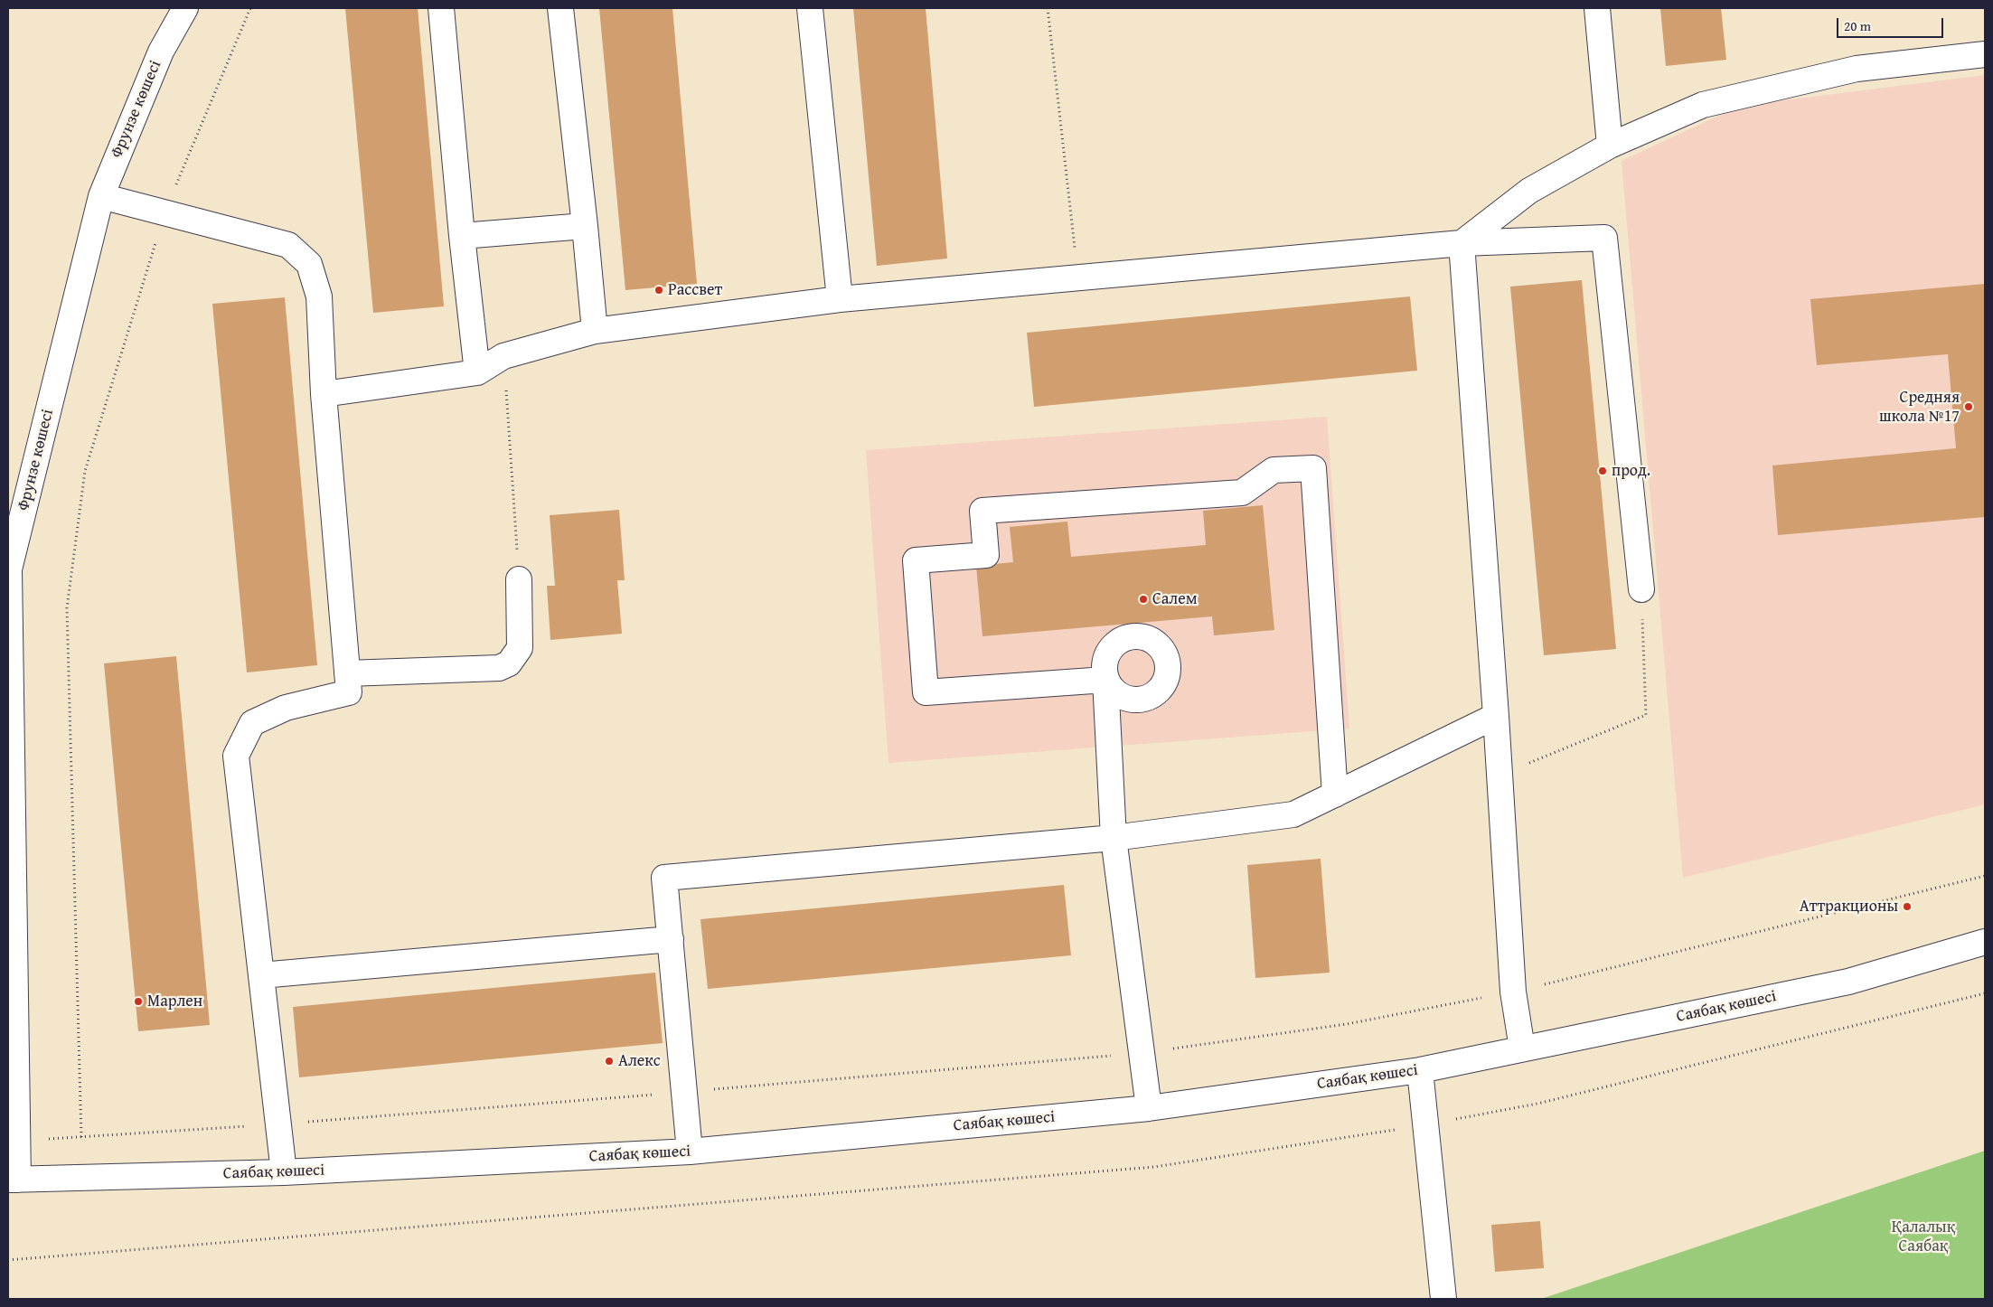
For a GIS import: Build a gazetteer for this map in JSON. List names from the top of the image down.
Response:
{
  "streets": {
    "street": ["Фрунзе көшесі", "Саябақ көшесі"]
  },
  "crossings": [
    ["Фрунзе көшесі", "Саябақ көшесі"]
  ],
  "parks": ["Қалалық Саябақ"],
  "places": [
    "Рассвет",
    "Средняя школа №17",
    "прод.",
    "Салем",
    "Аттракционы",
    "Марлен",
    "Алекс"
  ],
  "scale_bar": "20 m"
}
